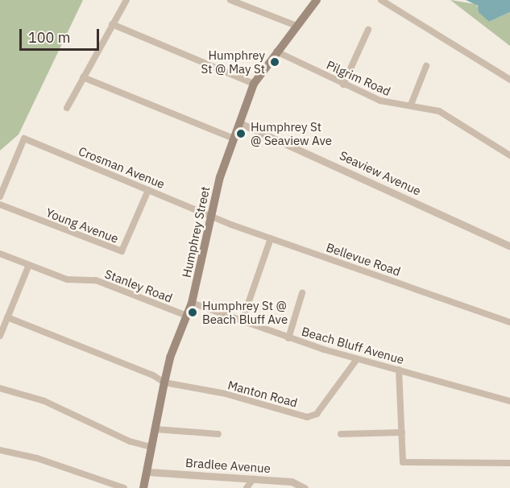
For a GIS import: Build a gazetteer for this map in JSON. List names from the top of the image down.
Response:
{
  "streets": {
    "main road": ["Humphrey Street"],
    "street": [
      "Pilgrim Road",
      "Crosman Avenue",
      "Seaview Avenue",
      "Young Avenue",
      "Bellevue Road",
      "Stanley Road",
      "Beach Bluff Avenue",
      "Manton Road",
      "Bradlee Avenue"
    ]
  },
  "crossings": [
    ["Pilgrim Road", "Humphrey Street"],
    ["Crosman Avenue", "Young Avenue"],
    ["Crosman Avenue", "Humphrey Street"],
    ["Crosman Avenue", "Bellevue Road"],
    ["Seaview Avenue", "Humphrey Street"],
    ["Humphrey Street", "Bellevue Road"],
    ["Humphrey Street", "Stanley Road"],
    ["Humphrey Street", "Beach Bluff Avenue"],
    ["Humphrey Street", "Manton Road"],
    ["Humphrey Street", "Bradlee Avenue"],
    ["Beach Bluff Avenue", "Manton Road"]
  ],
  "places": ["Humphrey St @ May St", "Humphrey St @ Seaview Ave", "Humphrey St @ Beach Bluff Ave"],
  "scale_bar": "100 m"
}
